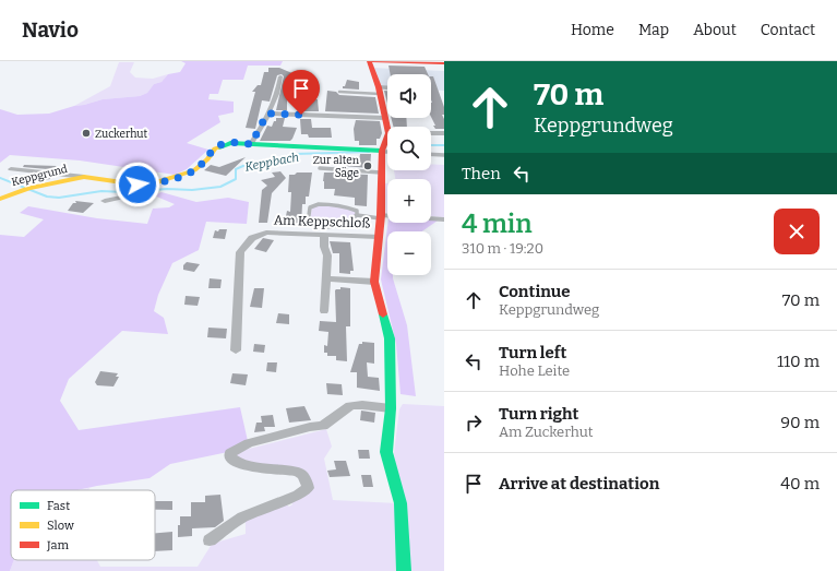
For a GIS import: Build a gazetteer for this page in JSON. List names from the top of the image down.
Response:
{
  "streets": {
    "street": ["Keppgrund", "Am Keppschloß"]
  },
  "water": ["Keppbach"],
  "places": ["Zuckerhut", "Zur alten Säge"],
  "legend": ["Fast", "Slow", "Jam"],
  "page": {
    "header": "Navio",
    "nav": [
      "Home",
      "Map",
      "About",
      "Contact"
    ],
    "turn": ["70 m", "Keppgrundweg"],
    "map_buttons": ["+", "−"],
    "then": "Then",
    "heading": ["4 min", "310 m · 19:20"],
    "list": [
      {
        "name": "Continue",
        "note": "Keppgrundweg",
        "value": "70 m"
      },
      {
        "name": "Turn left",
        "note": "Hohe Leite",
        "value": "110 m"
      },
      {
        "name": "Turn right",
        "note": "Am Zuckerhut",
        "value": "90 m"
      },
      {
        "name": "Arrive at destination",
        "value": "40 m"
      }
    ]
  }
}
